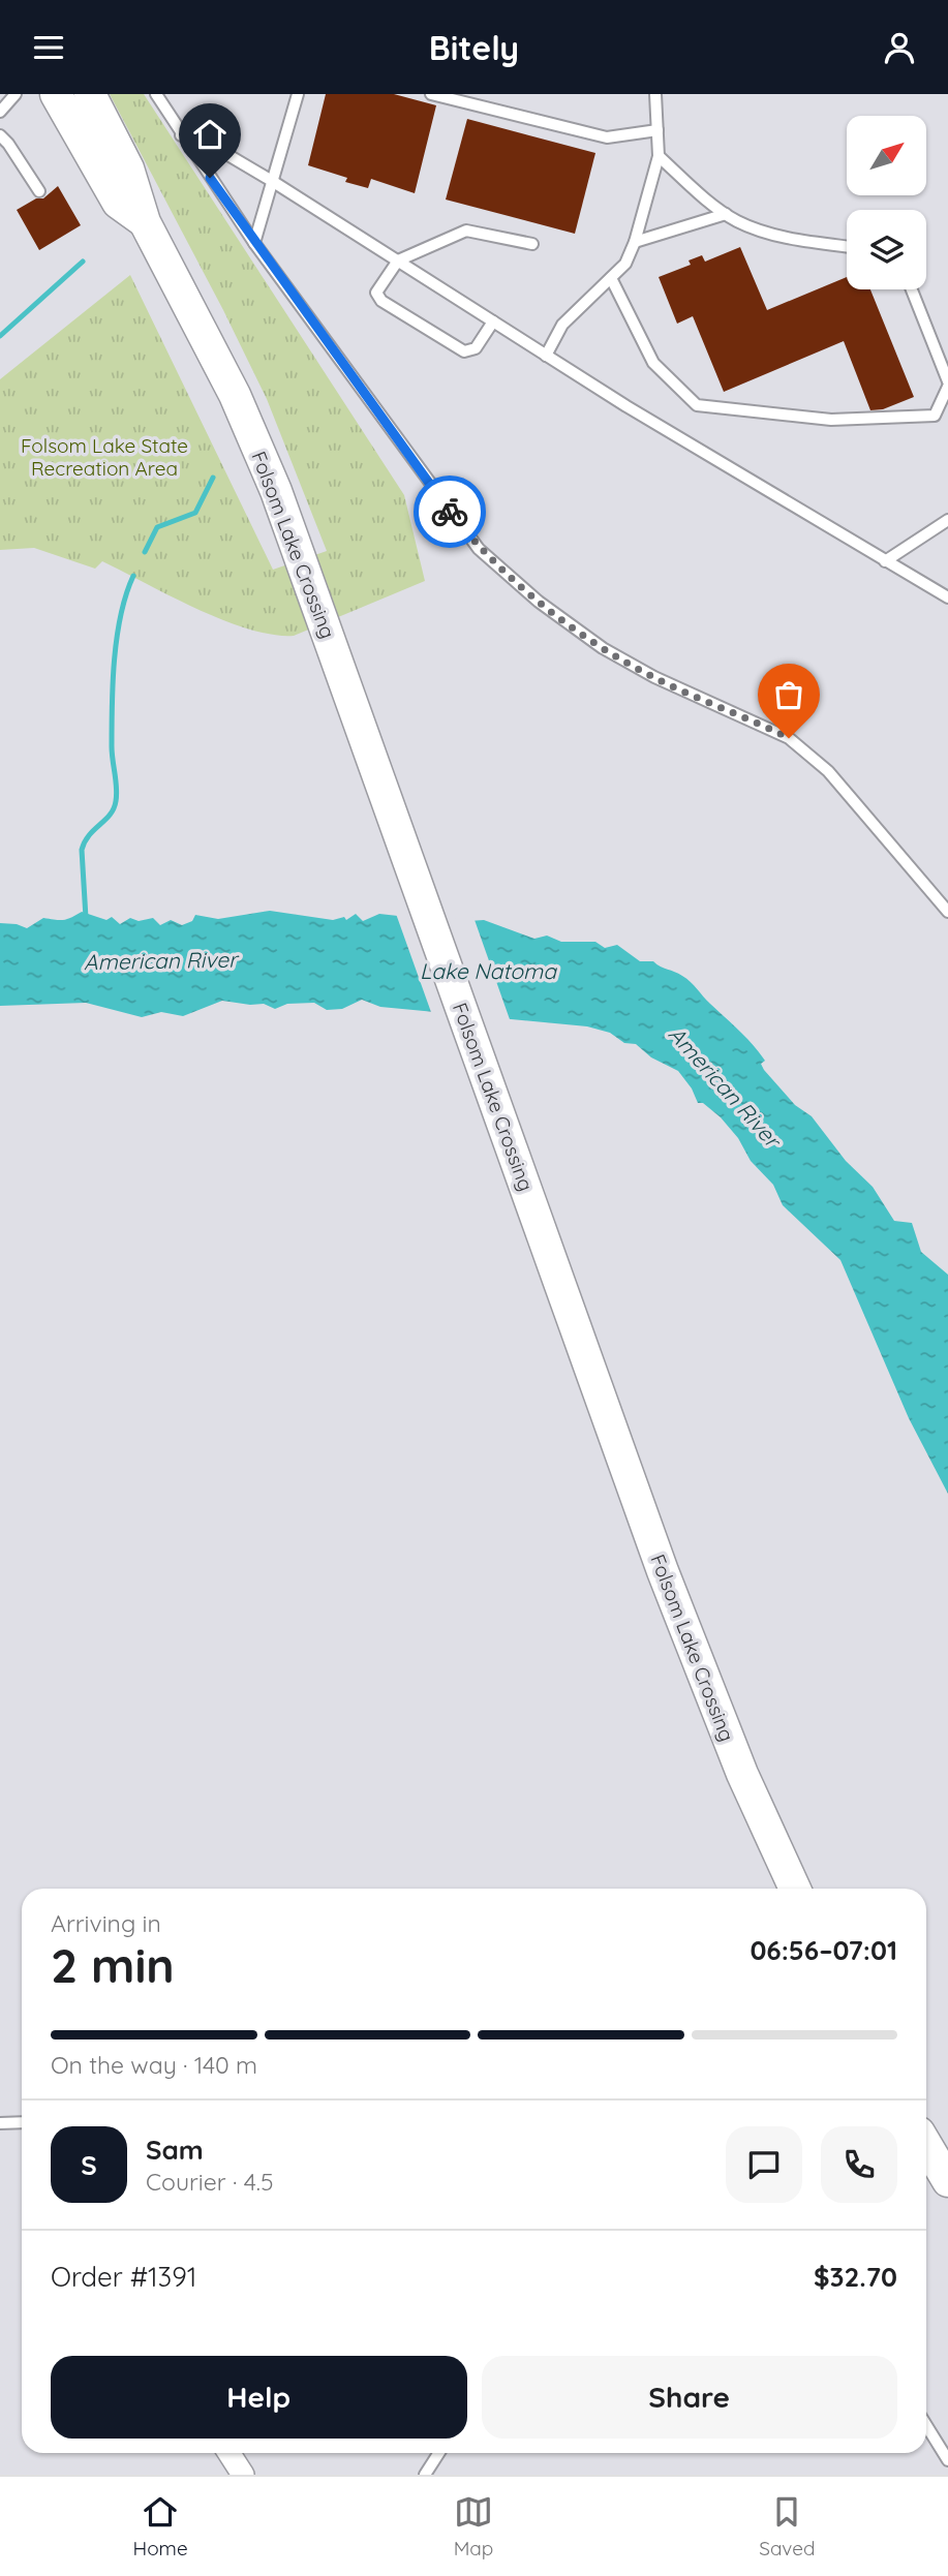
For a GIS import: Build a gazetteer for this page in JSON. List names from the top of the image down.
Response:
{
  "streets": {
    "main road": ["Folsom Lake Crossing"]
  },
  "water": ["American River", "Lake Natoma"],
  "parks": ["Folsom Lake State Recreation Area"],
  "north": "top right",
  "page": {
    "header": "Bitely",
    "heading": ["2 min", "Arriving in", "06:56–07:01"],
    "panel": [
      "Sam",
      "Courier · 4.5",
      "Order #1391",
      "$32.70"
    ],
    "bar": "On the way · 140 m",
    "round": "S",
    "buttons": ["Help", "Share"],
    "tabs": ["Home", "Map", "Saved"]
  }
}
